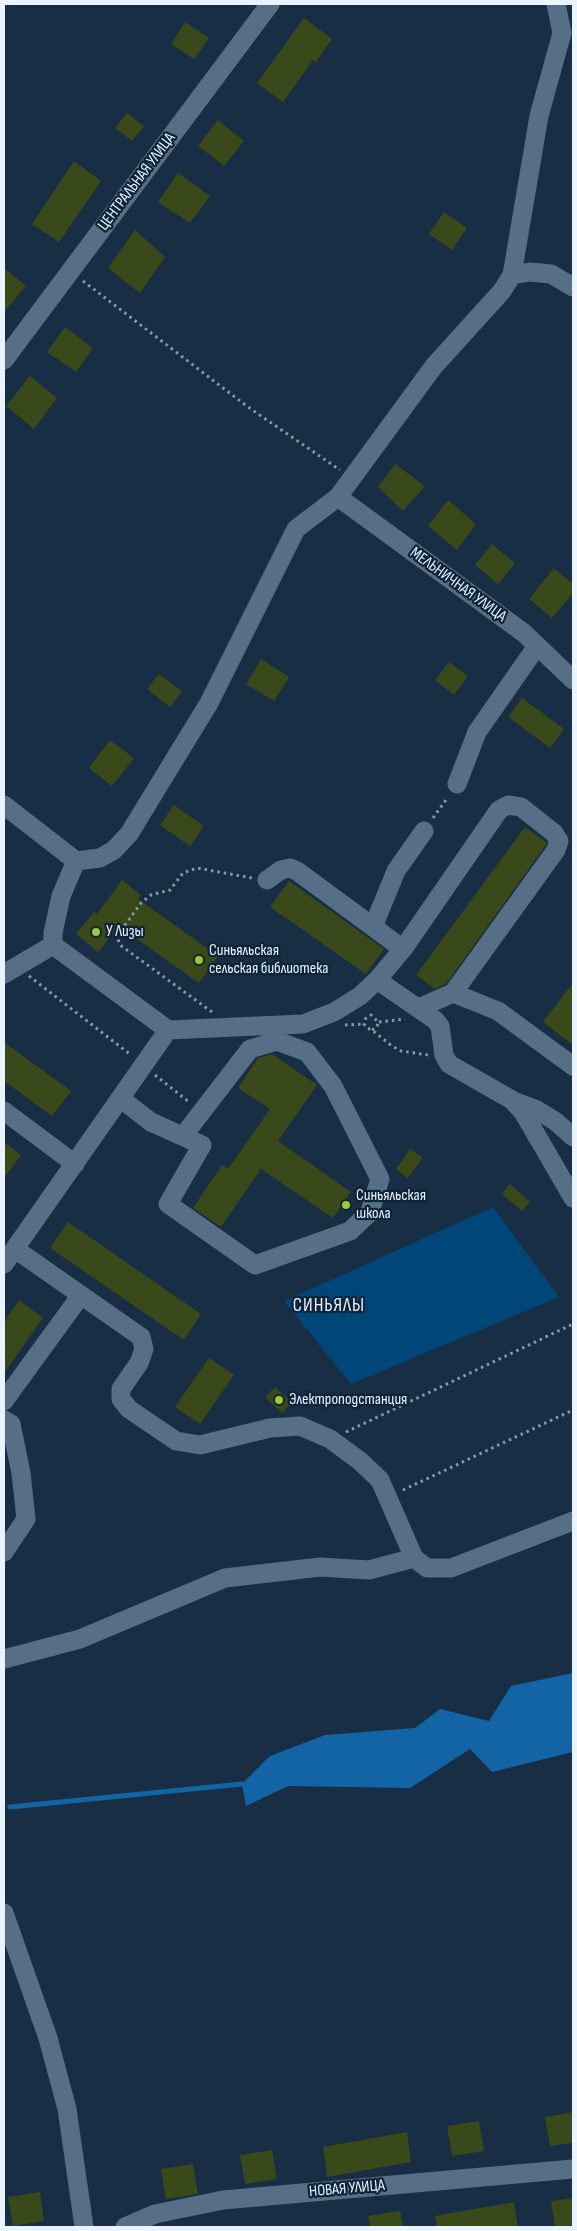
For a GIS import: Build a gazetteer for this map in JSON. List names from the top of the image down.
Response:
{
  "streets": {
    "street": ["ЦЕНТРАЛЬНАЯ УЛИЦА", "МЕЛЬНИЧНАЯ УЛИЦА", "НОВАЯ УЛИЦА"]
  },
  "districts": ["СИНЬЯЛЫ"],
  "places": [
    "У Лизы",
    "Синьяльская сельская библиотека",
    "Синьяльская школа",
    "Электроподстанция"
  ]
}
